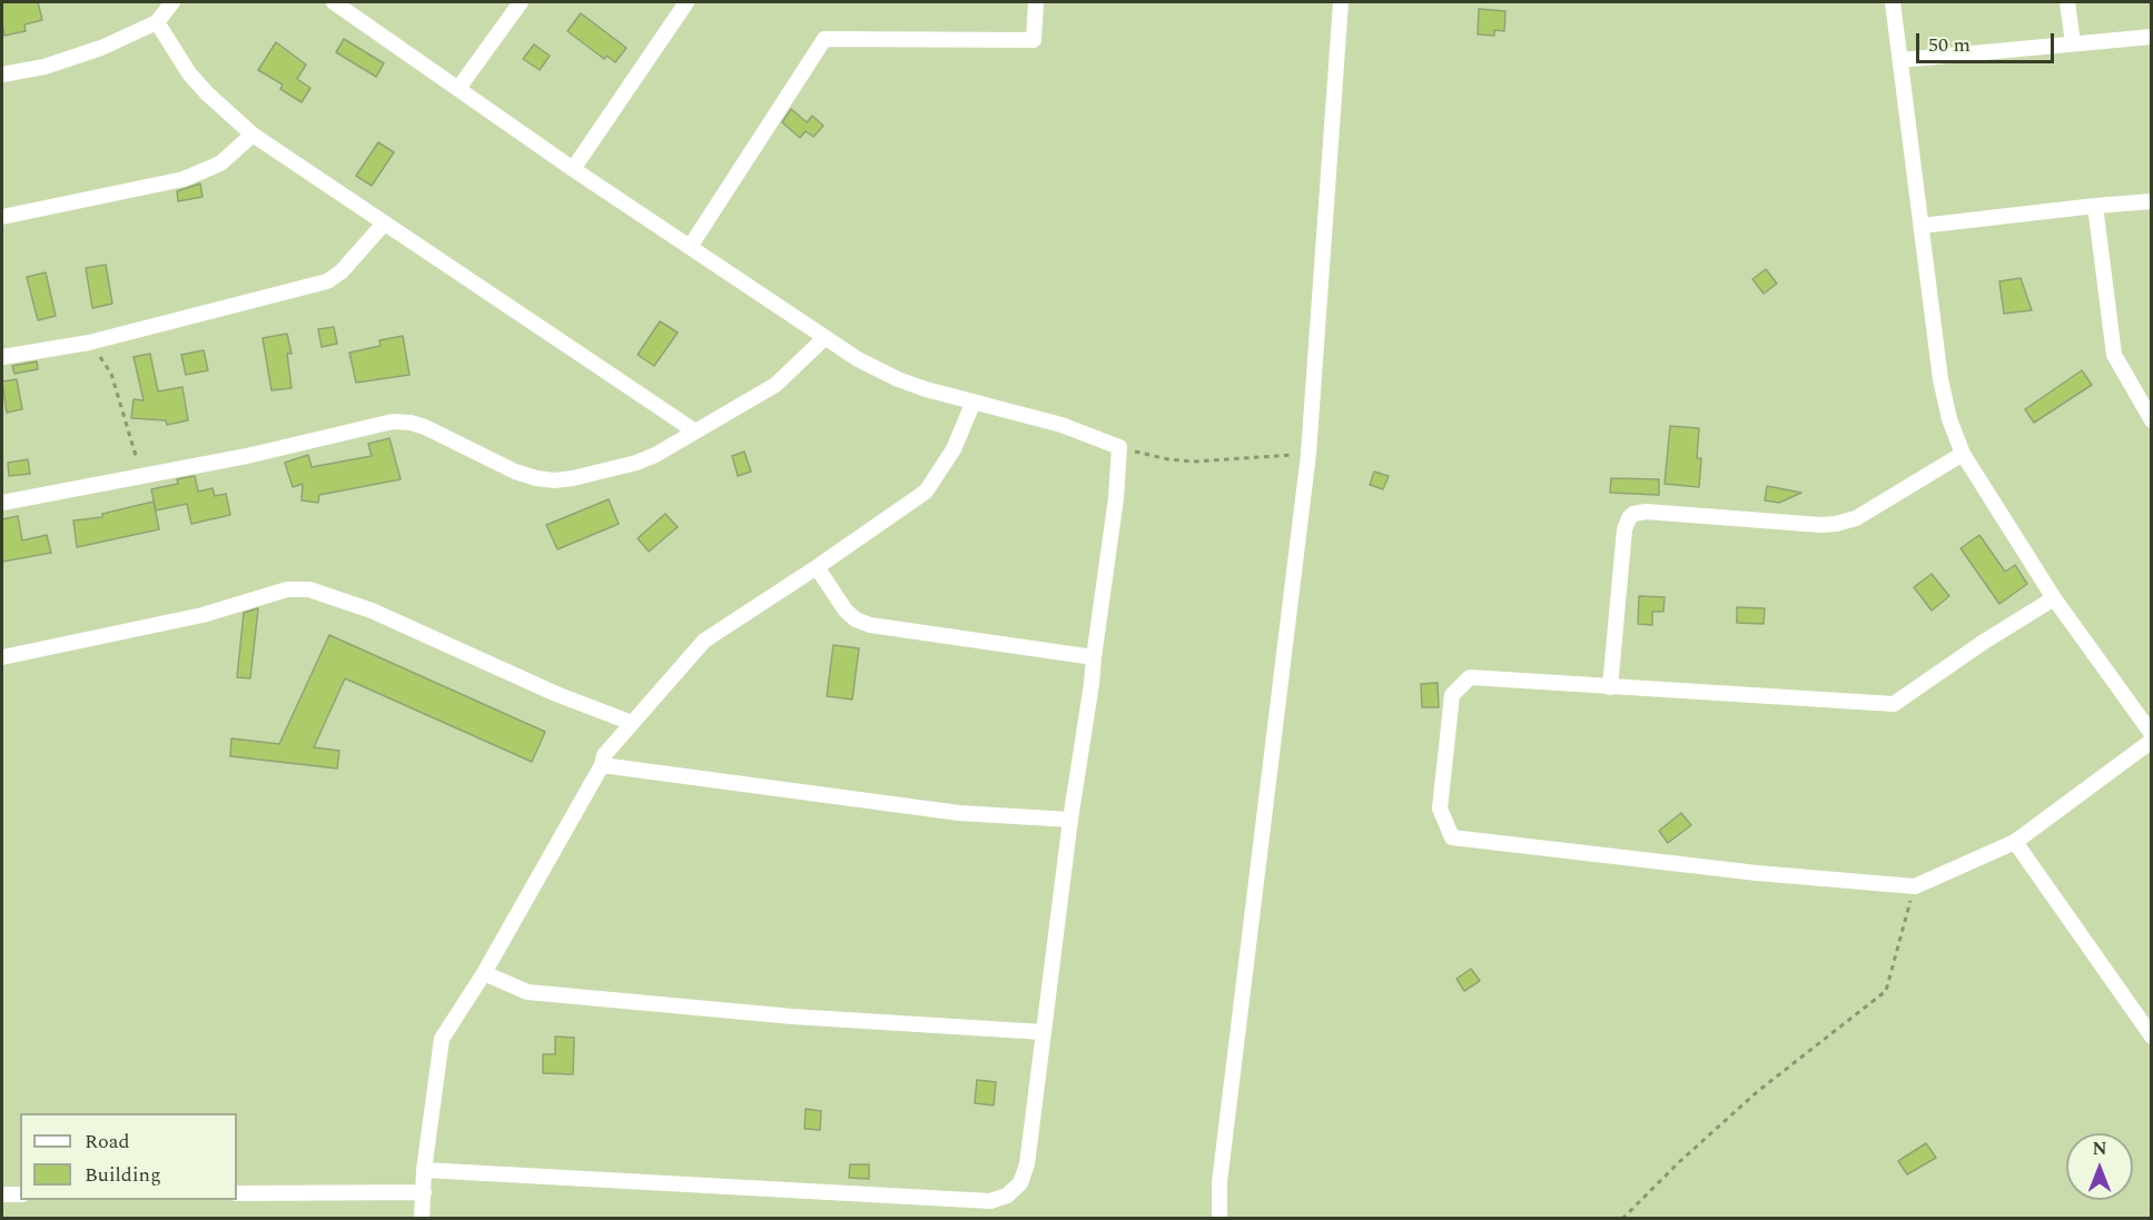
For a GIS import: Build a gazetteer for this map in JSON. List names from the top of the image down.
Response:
{
  "legend": ["Road", "Building"],
  "scale_bar": "50 m",
  "north": "top"
}
